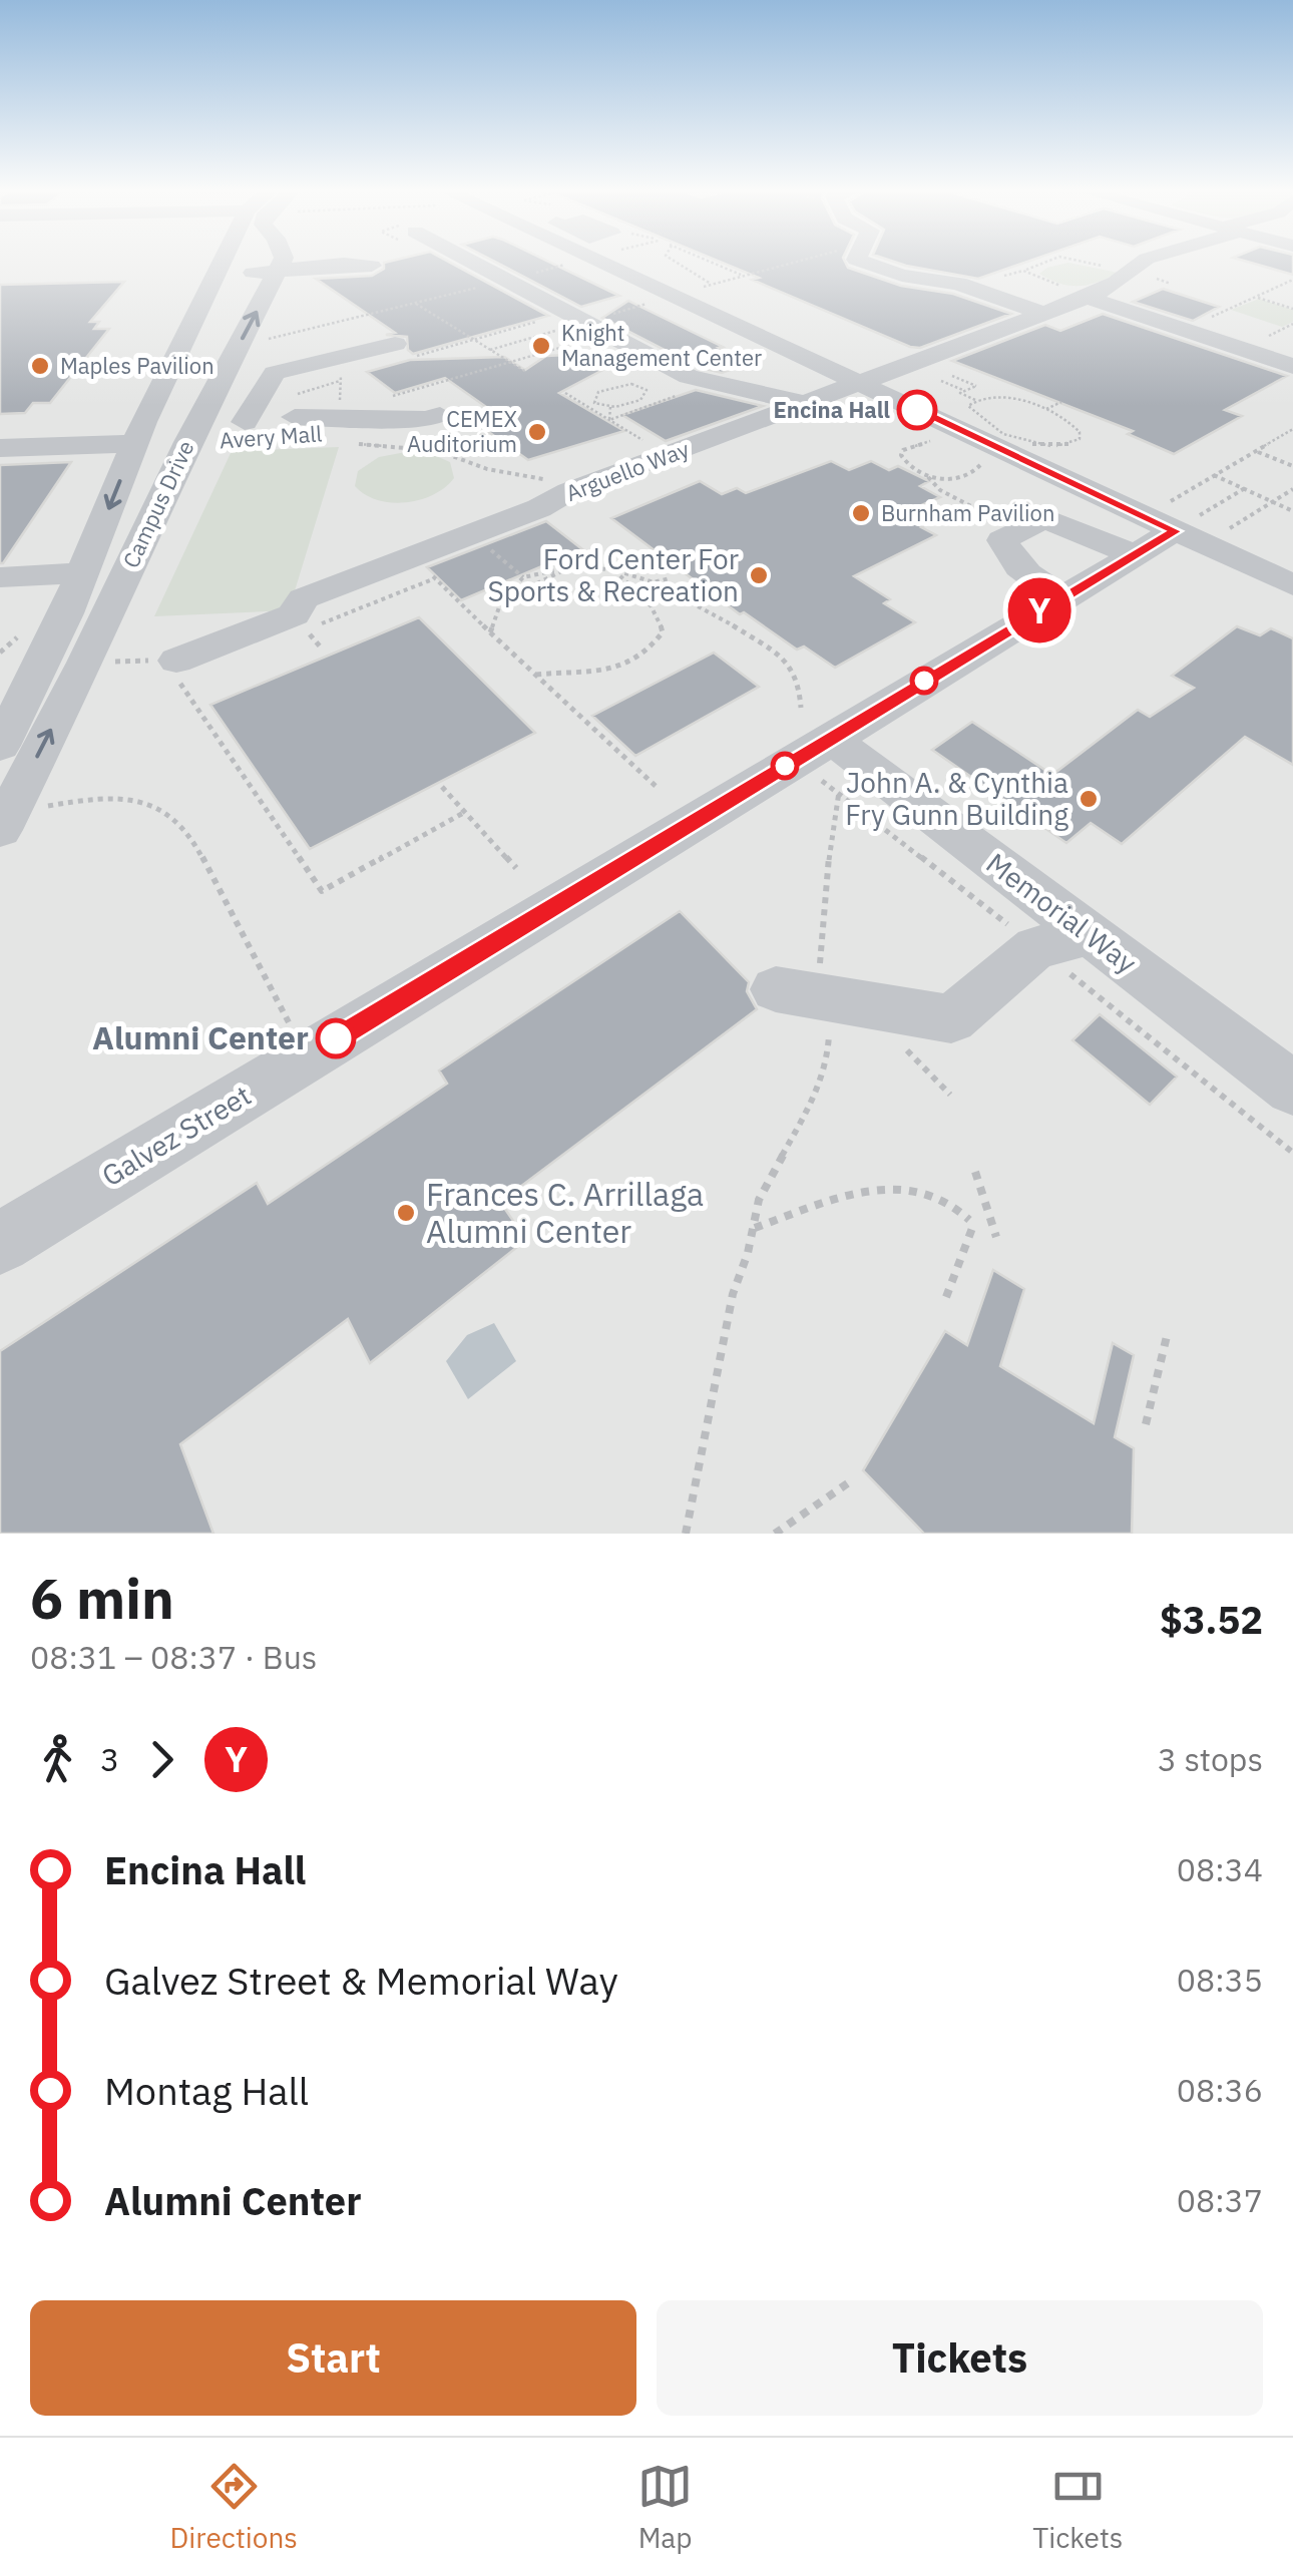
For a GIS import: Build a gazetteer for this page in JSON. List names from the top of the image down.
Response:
{
  "streets": {
    "street": [
      "Avery Mall",
      "Arguello Way",
      "Campus Drive",
      "Memorial Way",
      "Galvez Street"
    ]
  },
  "crossings": [
    ["Avery Mall", "Campus Drive"],
    ["Memorial Way", "Galvez Street"]
  ],
  "places": [
    "Knight Management Center",
    "Maples Pavilion",
    "Encina Hall",
    "CEMEX Auditorium",
    "Burnham Pavilion",
    "Ford Center For Sports & Recreation",
    "John A. & Cynthia Fry Gunn Building",
    "Alumni Center",
    "Frances C. Arrillaga Alumni Center"
  ],
  "lines": ["bus line Y"],
  "page": {
    "on_map": "Y",
    "heading": ["6 min", "08:31 – 08:37 · Bus", "$3.52"],
    "legs": ["3", "Y", "3 stops"],
    "list": [
      {
        "name": "Encina Hall",
        "value": "08:34"
      },
      {
        "name": "Galvez Street & Memorial Way",
        "value": "08:35"
      },
      {
        "name": "Montag Hall",
        "value": "08:36"
      },
      {
        "name": "Alumni Center",
        "value": "08:37"
      }
    ],
    "buttons": ["Start", "Tickets"],
    "tabs": ["Directions", "Map", "Tickets"]
  }
}
